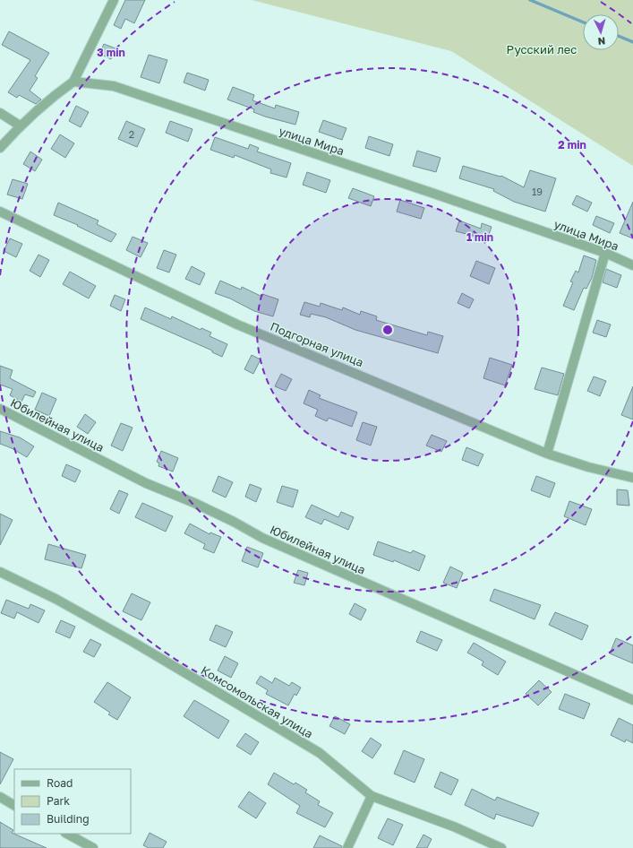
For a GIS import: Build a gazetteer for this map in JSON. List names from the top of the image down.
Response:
{
  "streets": {
    "street": [
      "улица Мира",
      "Подгорная улица",
      "Юбилейная улица",
      "Комсомольская улица"
    ]
  },
  "parks": ["Русский лес"],
  "house_numbers": ["2", "19"],
  "legend": ["Road", "Park", "Building"],
  "north": "bottom",
  "rings": ["3 min", "2 min", "1 min"]
}
